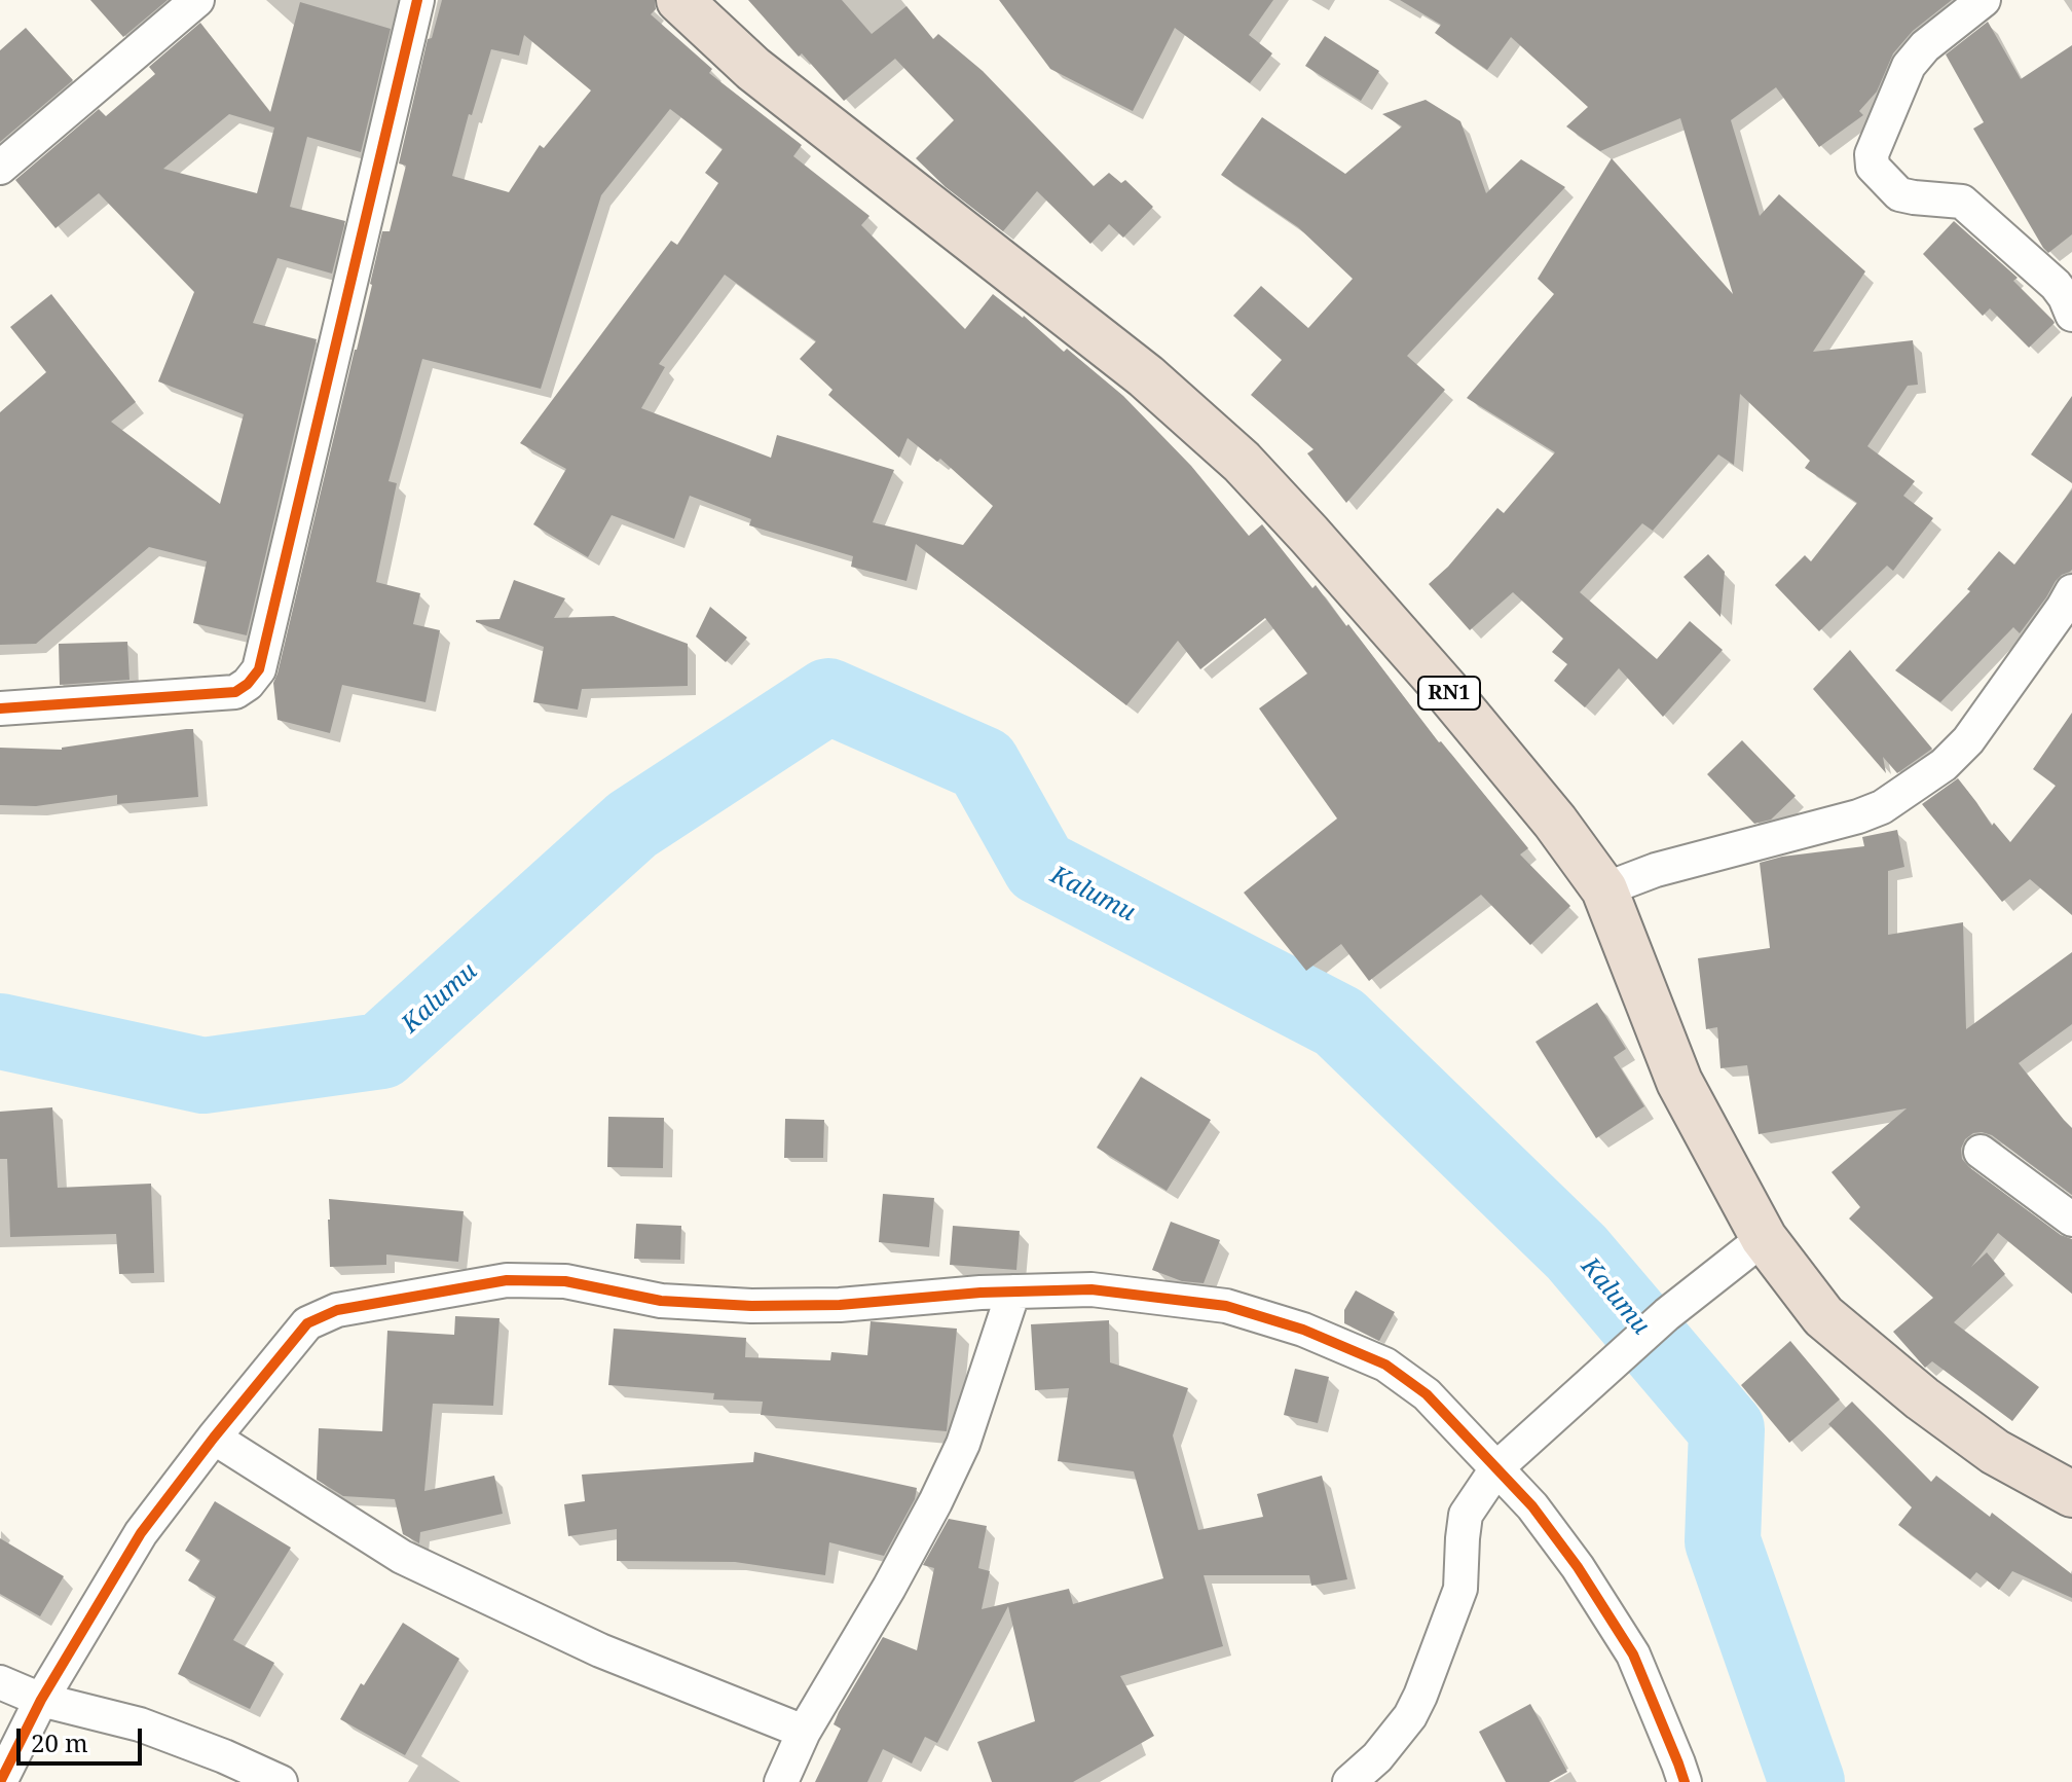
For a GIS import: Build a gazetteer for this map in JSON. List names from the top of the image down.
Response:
{
  "streets": {
    "highway": ["RN1"]
  },
  "water": ["Kalumu"],
  "scale_bar": "20 m"
}
